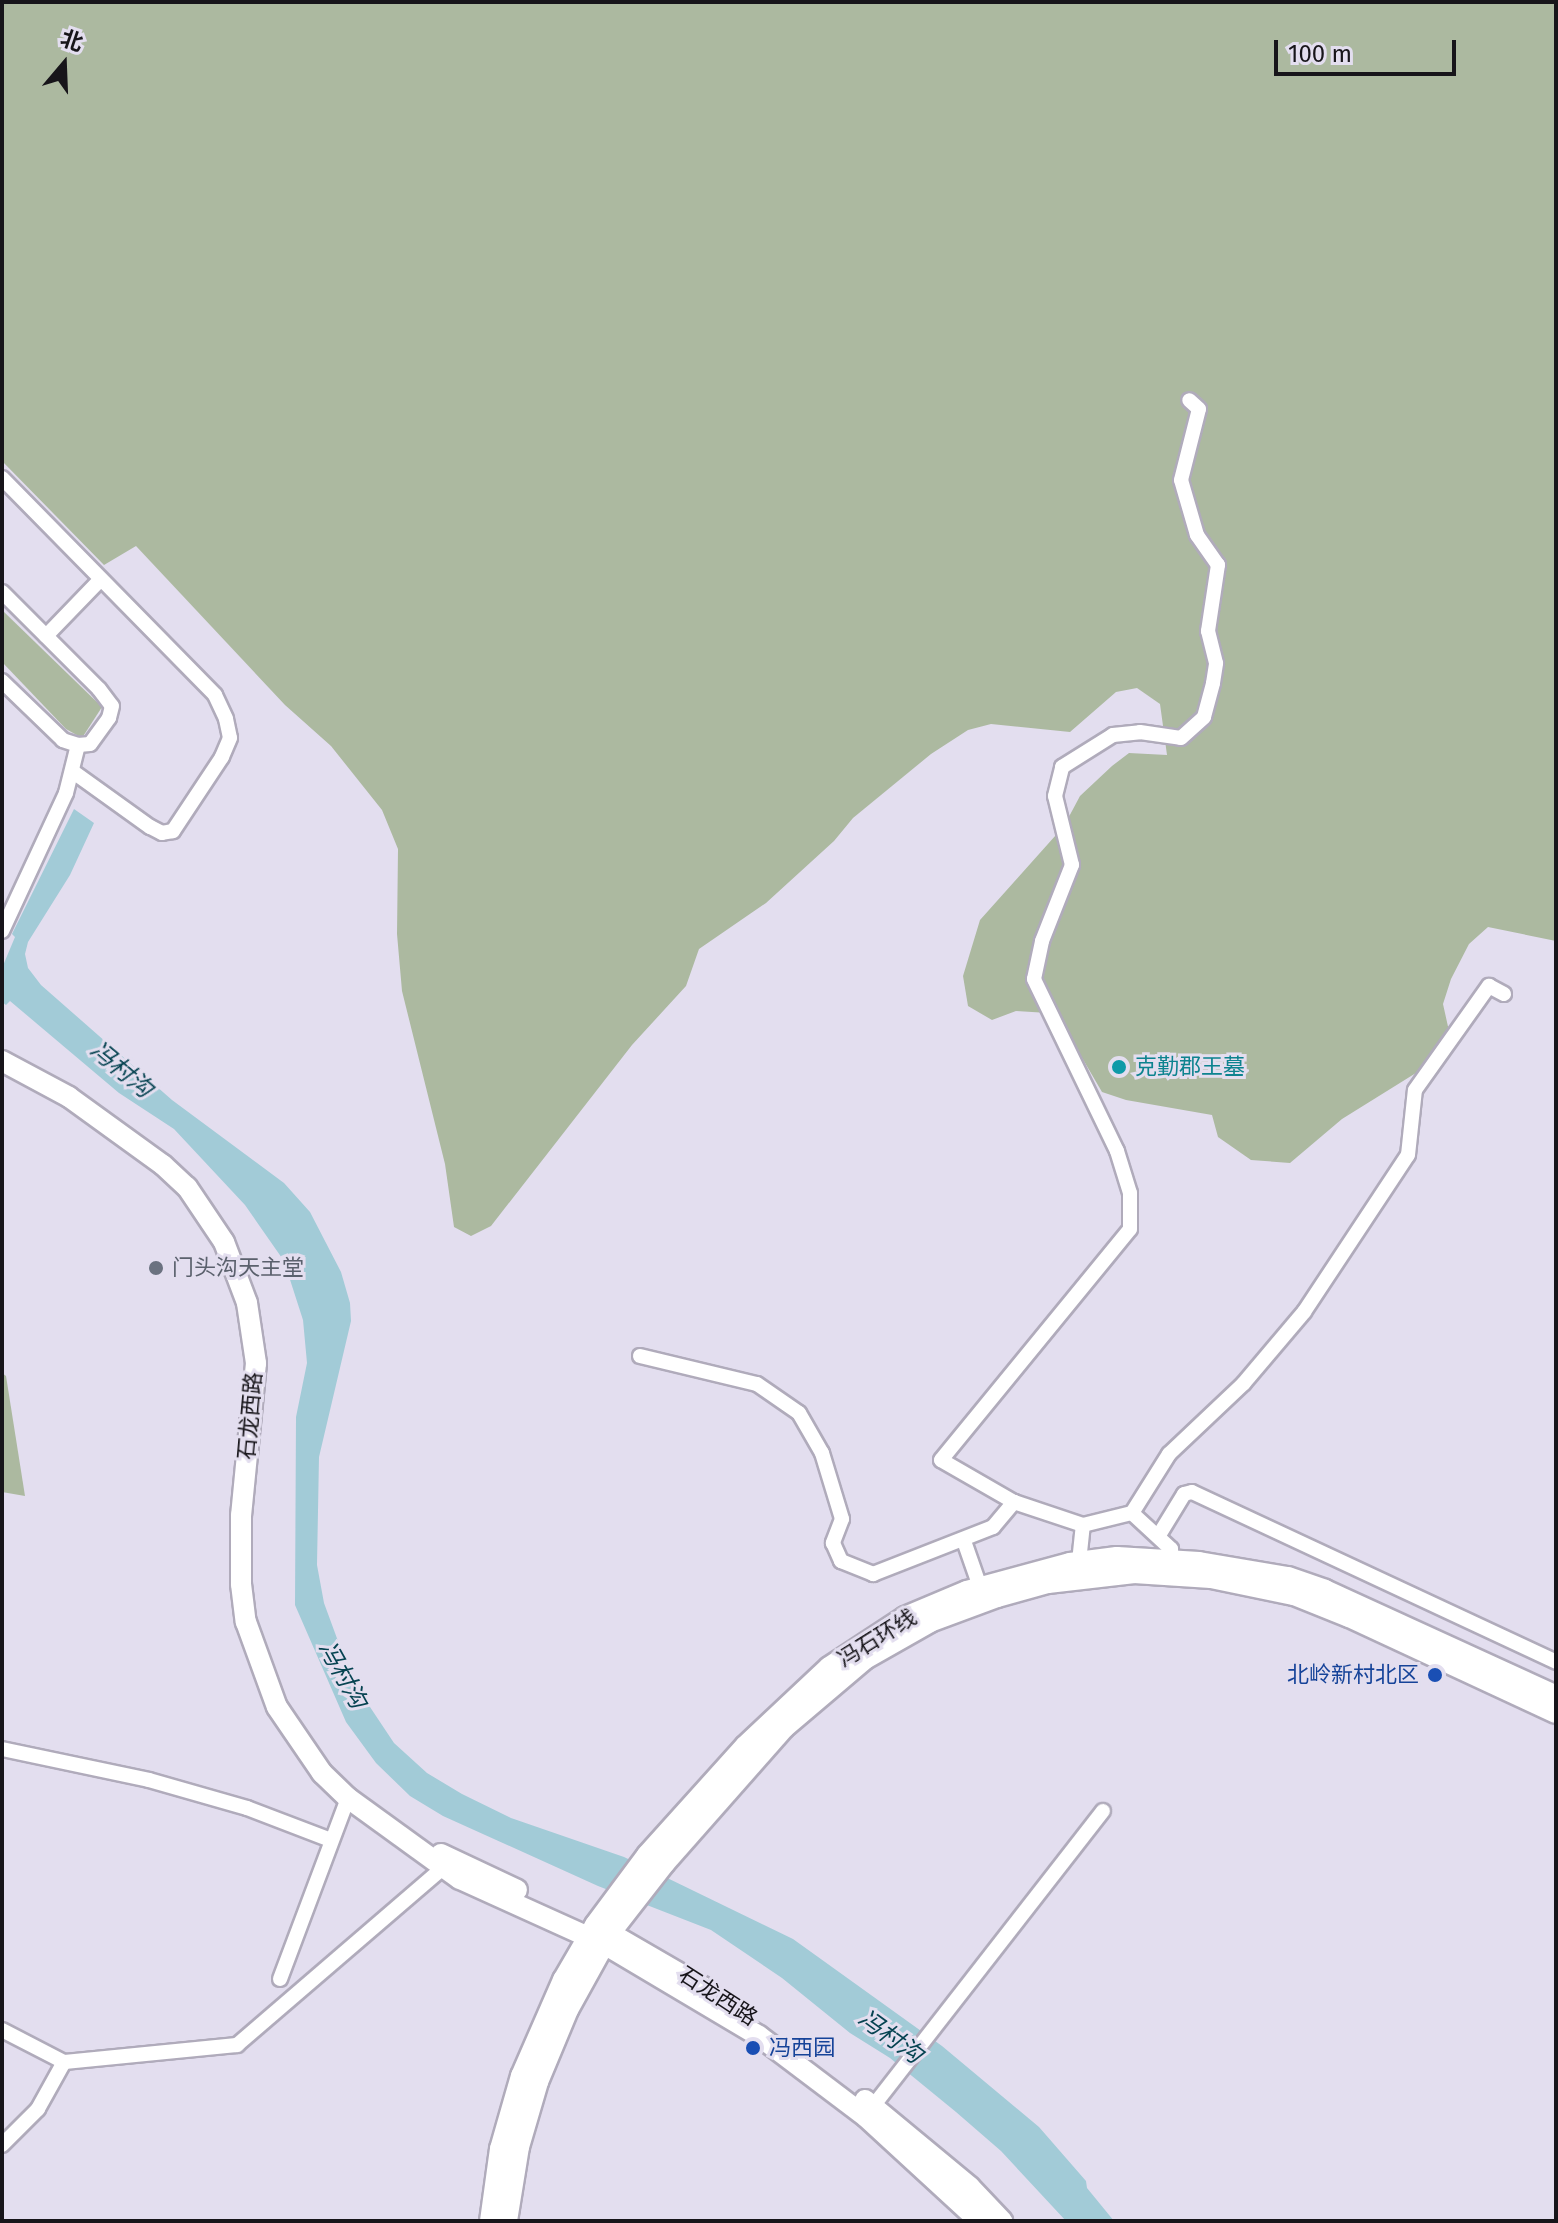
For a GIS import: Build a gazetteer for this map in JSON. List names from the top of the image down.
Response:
{
  "streets": {
    "main road": ["石龙西路", "冯石环线"]
  },
  "crossings": [
    ["石龙西路", "冯石环线"]
  ],
  "water": ["冯村沟"],
  "places": [
    "克勤郡王墓",
    "门头沟天主堂",
    "北岭新村北区",
    "冯西园"
  ],
  "scale_bar": "100 m",
  "north": "top"
}
